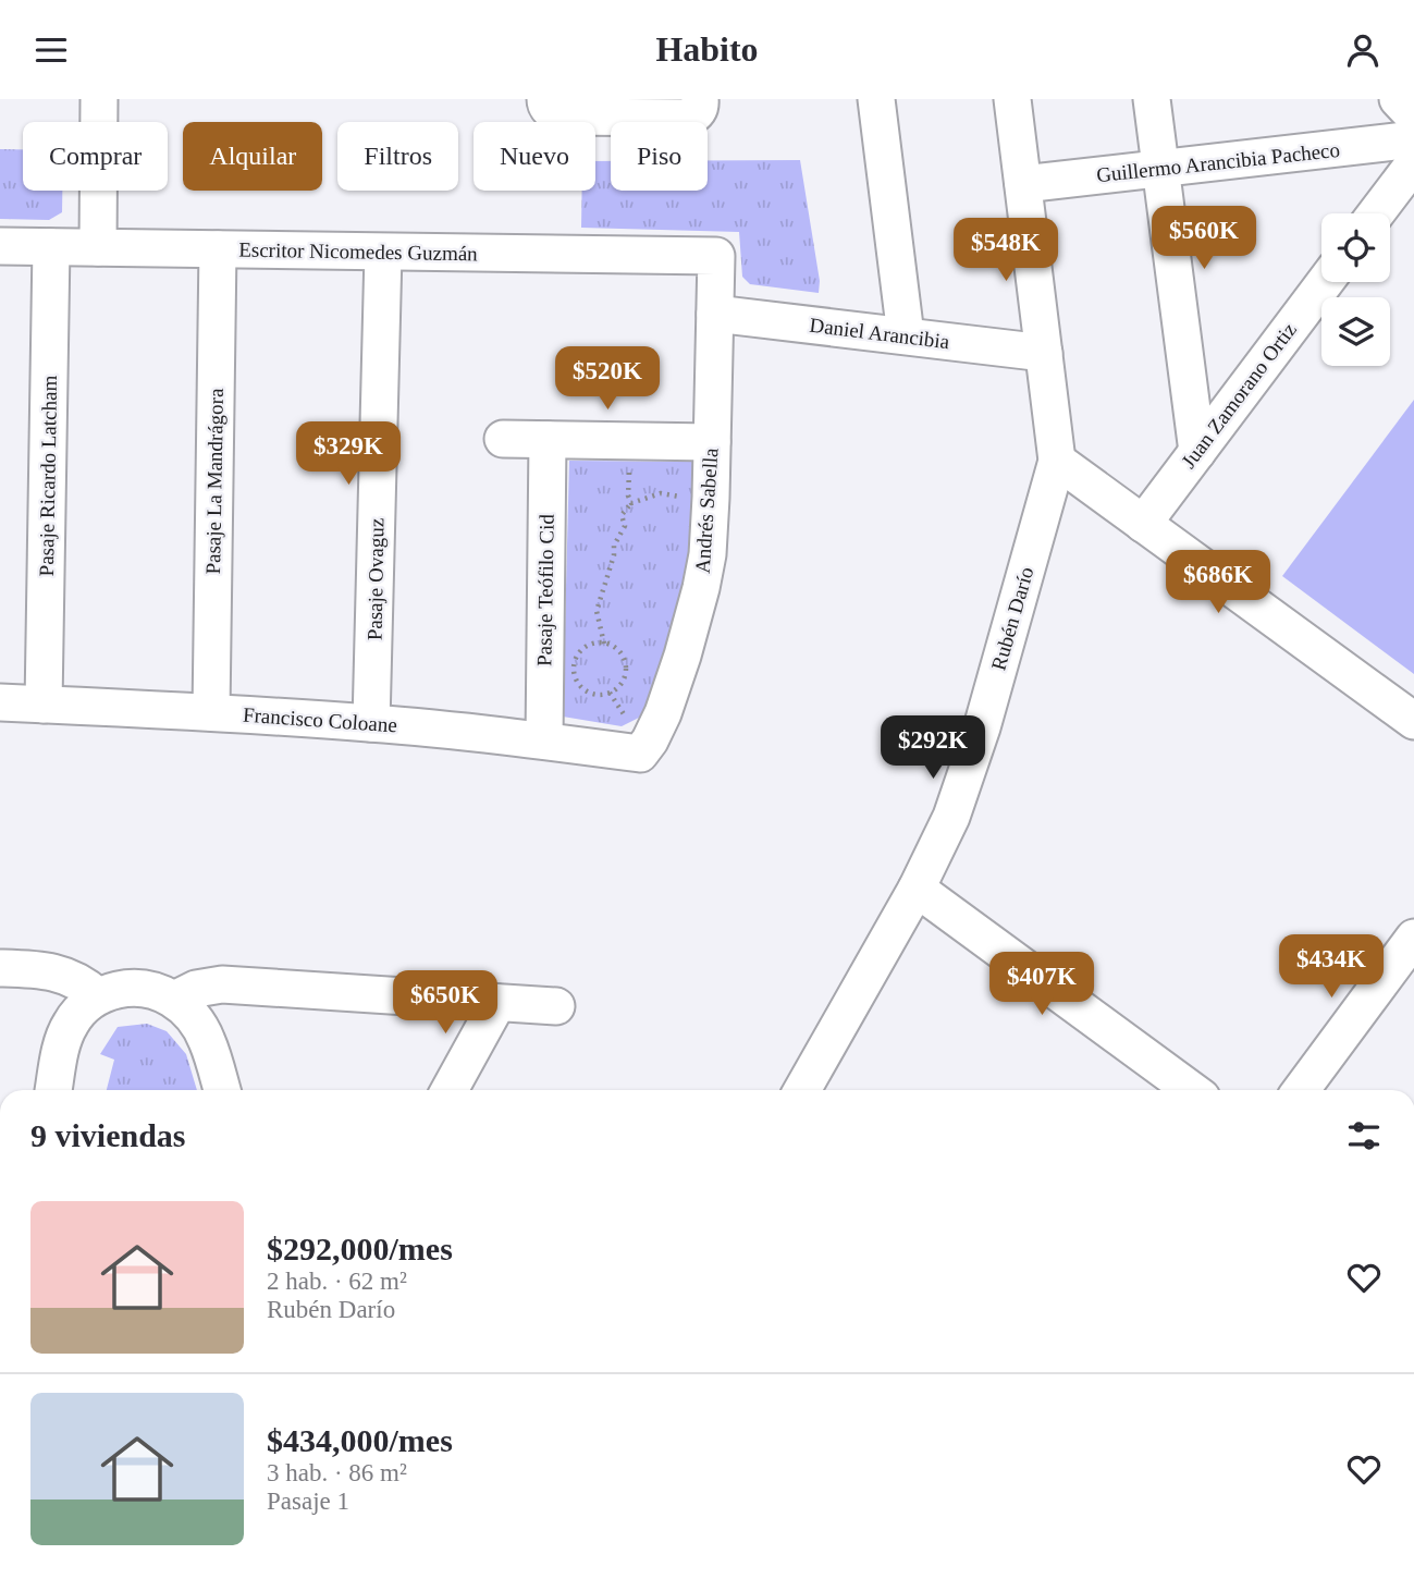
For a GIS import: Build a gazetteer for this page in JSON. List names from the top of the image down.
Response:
{
  "streets": {
    "street": [
      "Guillermo Arancibia Pacheco",
      "Escritor Nicomedes Guzmán",
      "Daniel Arancibia",
      "Juan Zamorano Ortiz",
      "Pasaje Ricardo Latcham",
      "Pasaje La Mandrágora",
      "Andrés Sabella",
      "Pasaje Ovaguz",
      "Pasaje Teófilo Cid",
      "Rubén Darío",
      "Francisco Coloane"
    ]
  },
  "crossings": [
    ["Guillermo Arancibia Pacheco", "Rubén Darío"],
    ["Escritor Nicomedes Guzmán", "Pasaje Ricardo Latcham"],
    ["Escritor Nicomedes Guzmán", "Pasaje La Mandrágora"],
    ["Escritor Nicomedes Guzmán", "Andrés Sabella"],
    ["Escritor Nicomedes Guzmán", "Pasaje Ovaguz"],
    ["Daniel Arancibia", "Andrés Sabella"],
    ["Daniel Arancibia", "Rubén Darío"],
    ["Pasaje Ricardo Latcham", "Francisco Coloane"],
    ["Pasaje La Mandrágora", "Francisco Coloane"],
    ["Andrés Sabella", "Francisco Coloane"],
    ["Pasaje Ovaguz", "Francisco Coloane"],
    ["Pasaje Teófilo Cid", "Francisco Coloane"]
  ],
  "page": {
    "header": "Habito",
    "chip": [
      "Comprar",
      "Alquilar",
      "Filtros",
      "Nuevo",
      "Piso"
    ],
    "price": [
      "$560K",
      "$548K",
      "$520K",
      "$329K",
      "$686K",
      "$292K",
      "$434K",
      "$407K",
      "$650K"
    ],
    "heading": "9 viviendas",
    "list": [
      {
        "name": "$292,000/mes",
        "note": "2 hab. · 62 m² · Rubén Darío"
      },
      {
        "name": "$434,000/mes",
        "note": "3 hab. · 86 m² · Pasaje 1"
      }
    ]
  }
}
